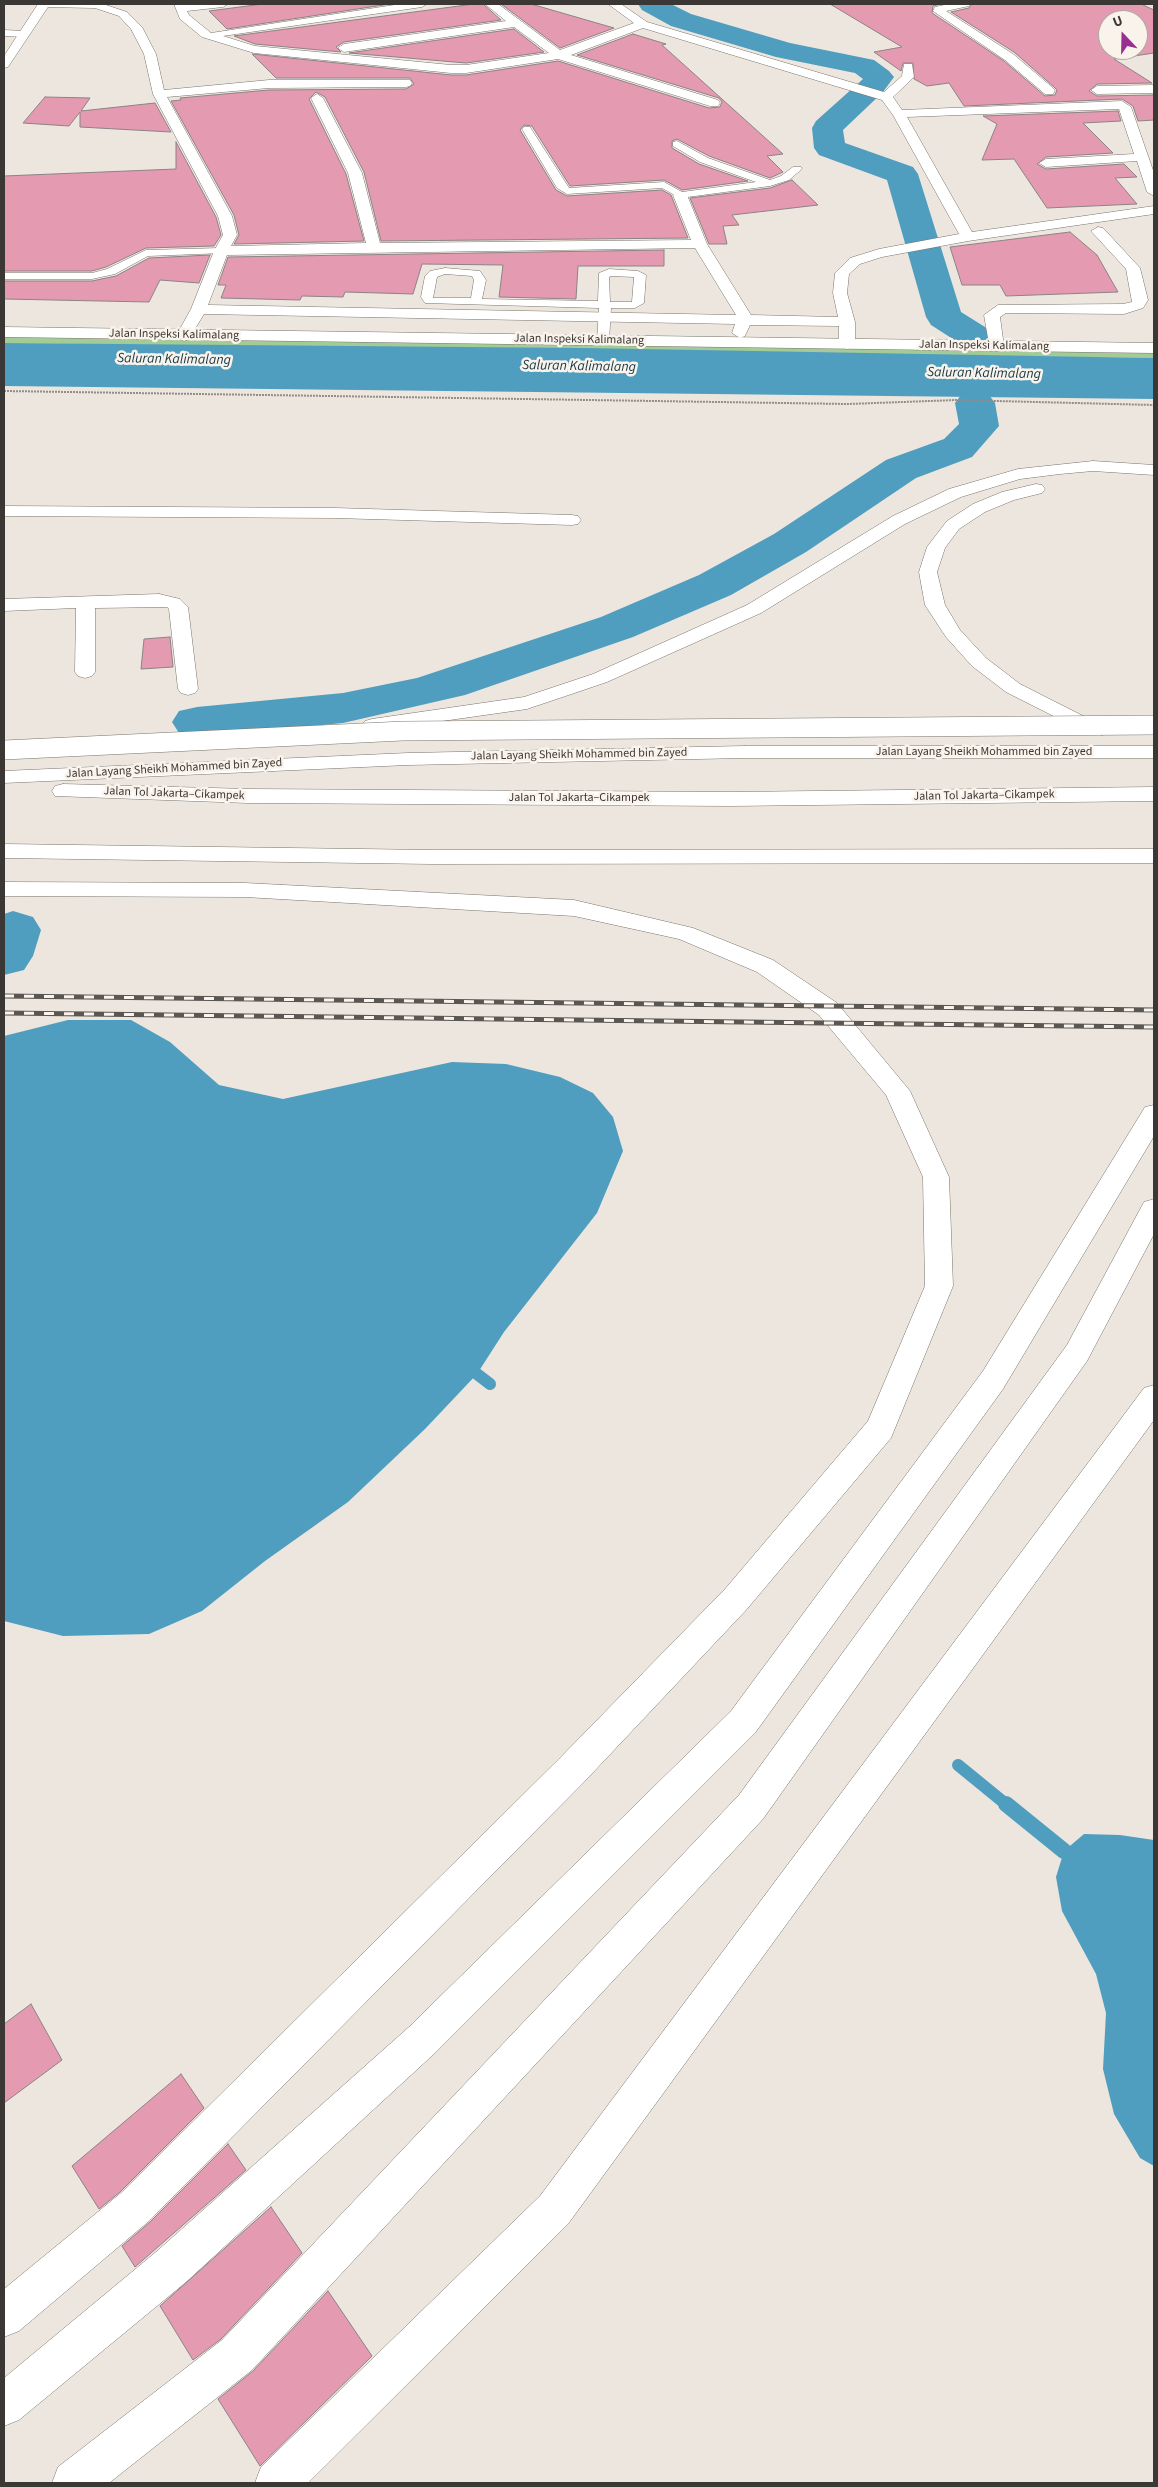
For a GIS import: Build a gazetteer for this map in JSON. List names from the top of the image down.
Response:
{
  "streets": {
    "main road": ["Jalan Inspeksi Kalimalang", "Jalan Layang Sheikh Mohammed bin Zayed", "Jalan Tol Jakarta–Cikampek"]
  },
  "water": ["Saluran Kalimalang"],
  "north": "top"
}
